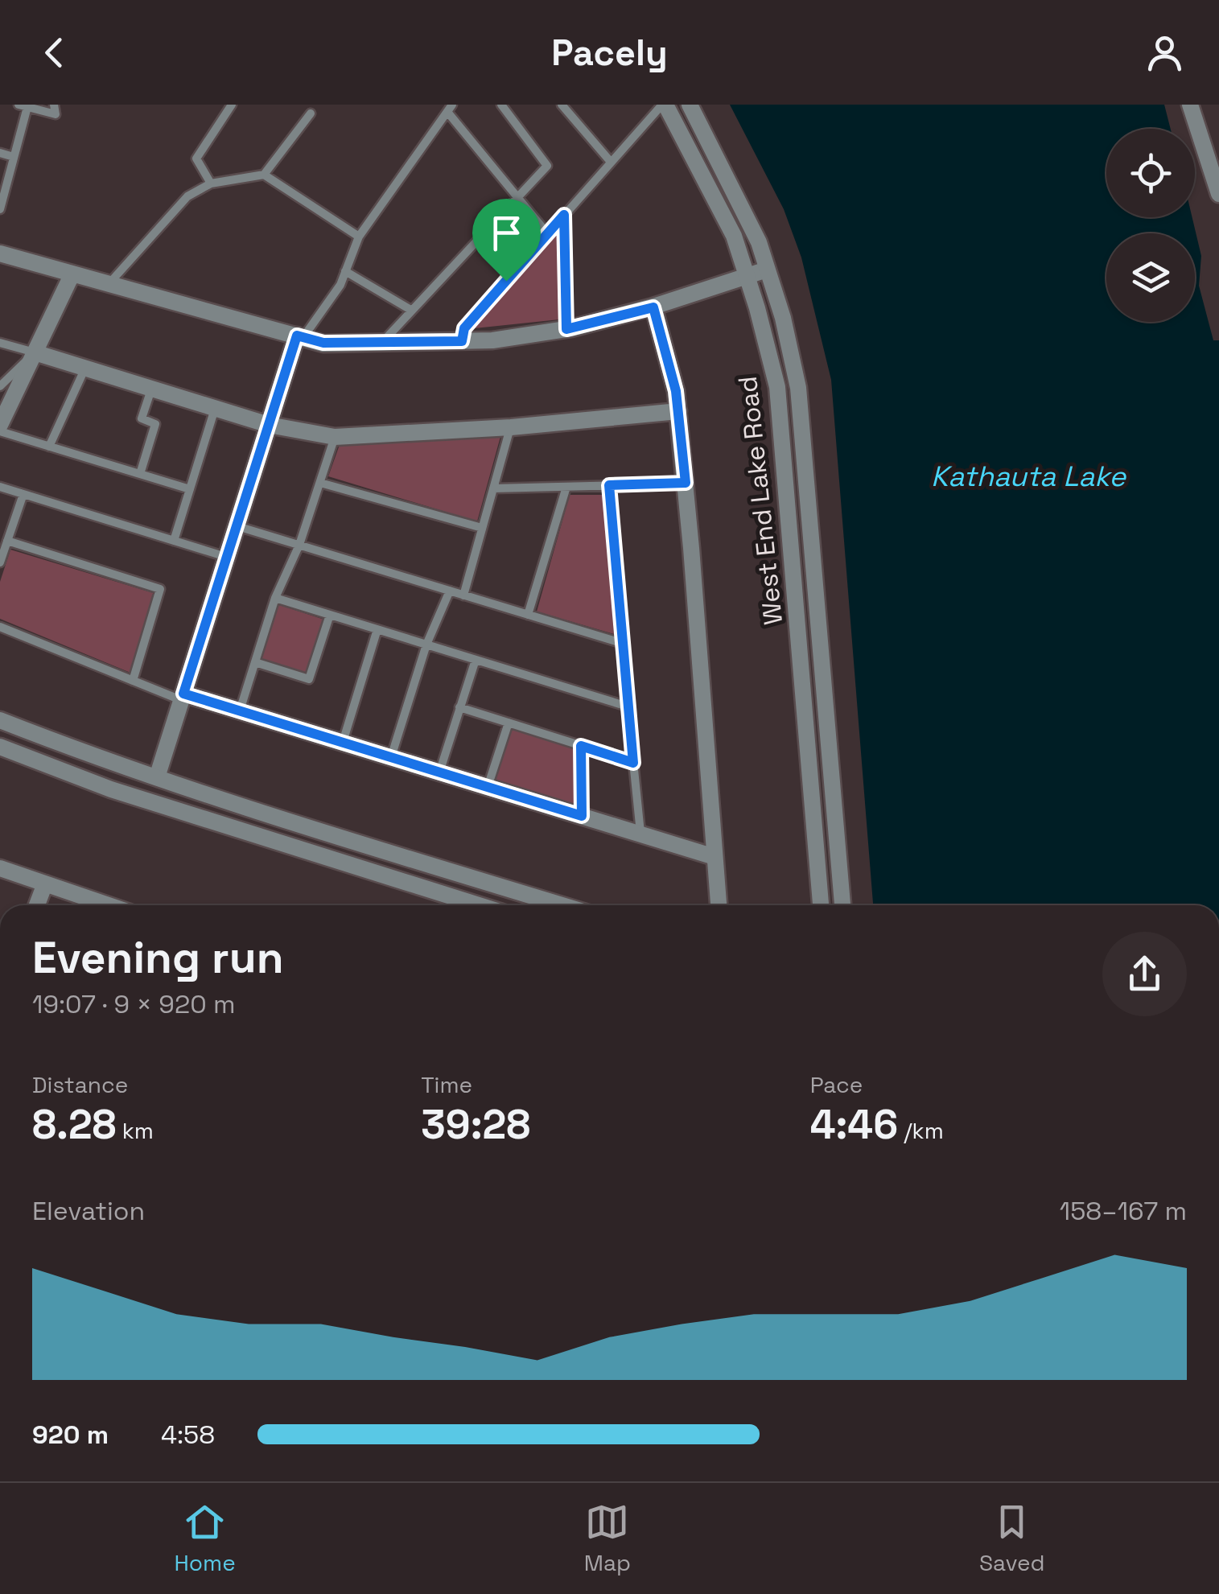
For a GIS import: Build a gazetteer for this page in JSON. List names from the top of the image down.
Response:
{
  "streets": {
    "street": ["West End Lake Road"]
  },
  "water": ["Kathauta Lake"],
  "page": {
    "header": "Pacely",
    "heading": ["Evening run", "19:07 · 9 × 920 m"],
    "stats": [
      ["Distance", "8.28 km"],
      ["Time", "39:28"],
      ["Pace", "4:46 /km"]
    ],
    "chart": ["Elevation", "158–167 m"],
    "list": [
      {
        "name": "920 m",
        "note": "4:58"
      }
    ],
    "tabs": ["Home", "Map", "Saved"]
  }
}
